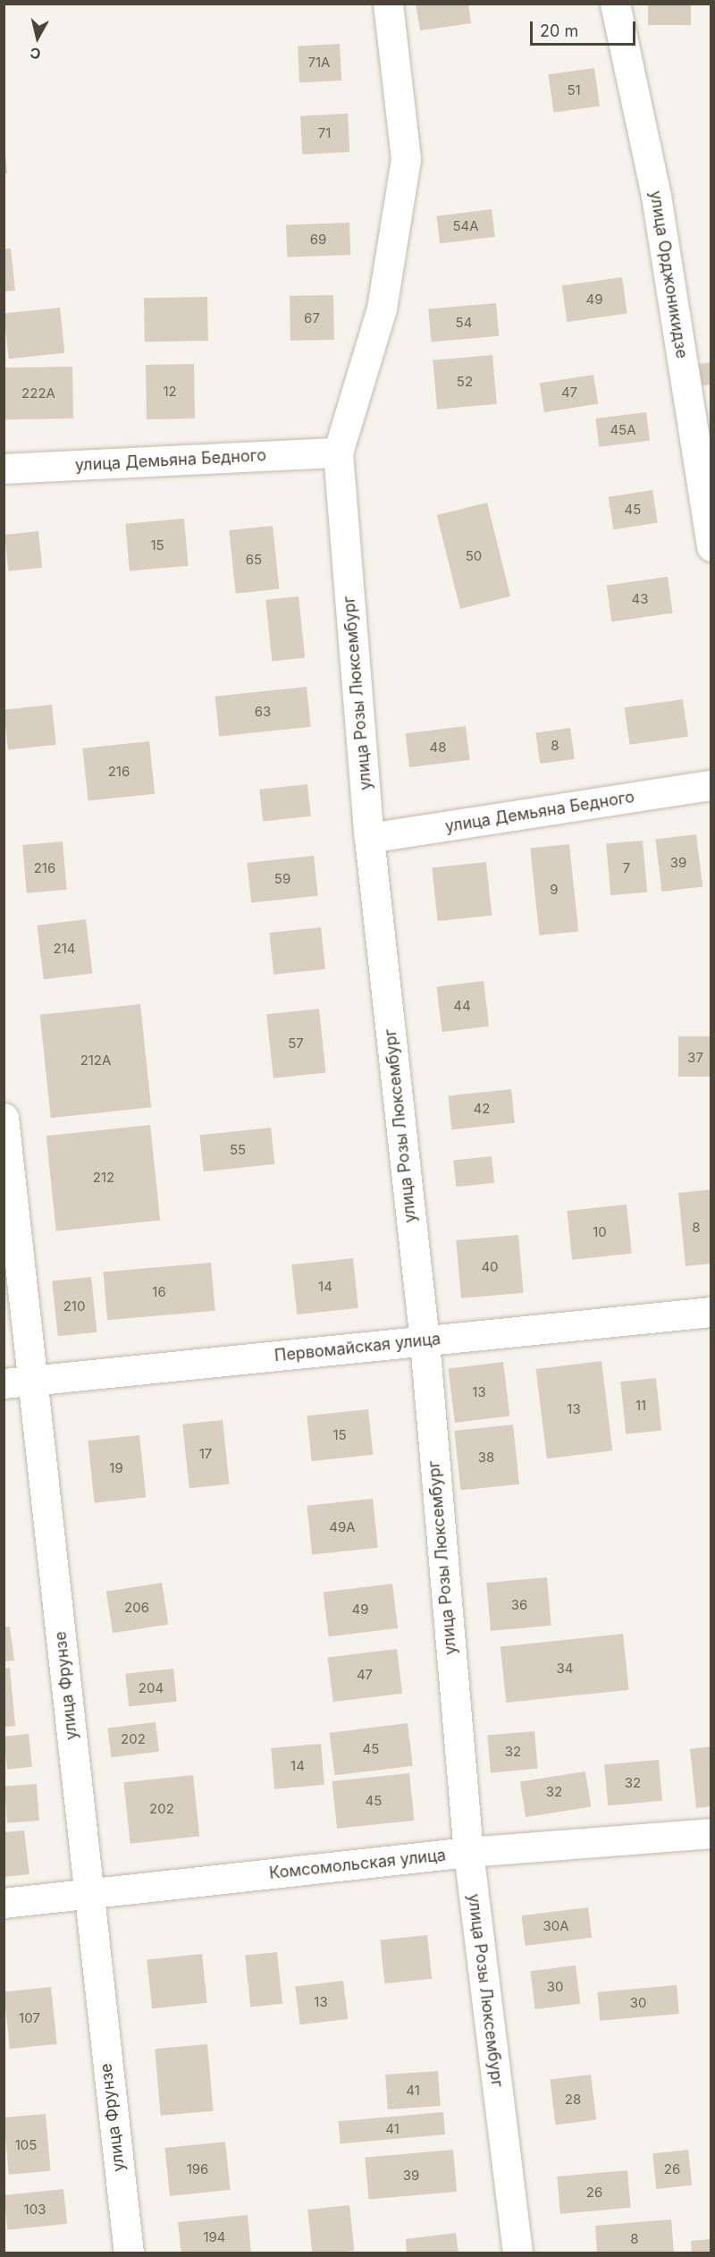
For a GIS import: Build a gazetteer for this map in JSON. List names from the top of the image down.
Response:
{
  "streets": {
    "street": [
      "улица Орджоникидзе",
      "улица Демьяна Бедного",
      "улица Розы Люксембург",
      "Первомайская улица",
      "улица Фрунзе",
      "Комсомольская улица"
    ]
  },
  "crossings": [
    ["улица Демьяна Бедного", "улица Розы Люксембург"],
    ["улица Розы Люксембург", "Первомайская улица"],
    ["улица Розы Люксембург", "Комсомольская улица"],
    ["Первомайская улица", "улица Фрунзе"],
    ["улица Фрунзе", "Комсомольская улица"]
  ],
  "house_numbers": [
    "71А",
    "51",
    "71",
    "54А",
    "69",
    "49",
    "67",
    "54",
    "52",
    "12",
    "47",
    "222А",
    "45А",
    "45",
    "15",
    "50",
    "65",
    "43",
    "63",
    "8",
    "48",
    "216",
    "39",
    "216",
    "7",
    "59",
    "9",
    "214",
    "44",
    "57",
    "37",
    "212А",
    "42",
    "55",
    "212",
    "8",
    "10",
    "40",
    "14",
    "16",
    "210",
    "13",
    "11",
    "13",
    "15",
    "17",
    "38",
    "19",
    "49А",
    "36",
    "206",
    "49",
    "34",
    "47",
    "204",
    "202",
    "45",
    "32",
    "14",
    "32",
    "32",
    "45",
    "202",
    "30А",
    "30",
    "13",
    "30",
    "107",
    "41",
    "28",
    "41",
    "105",
    "196",
    "26",
    "39",
    "26",
    "103",
    "194",
    "8"
  ],
  "scale_bar": "20 m",
  "north": "bottom"
}
